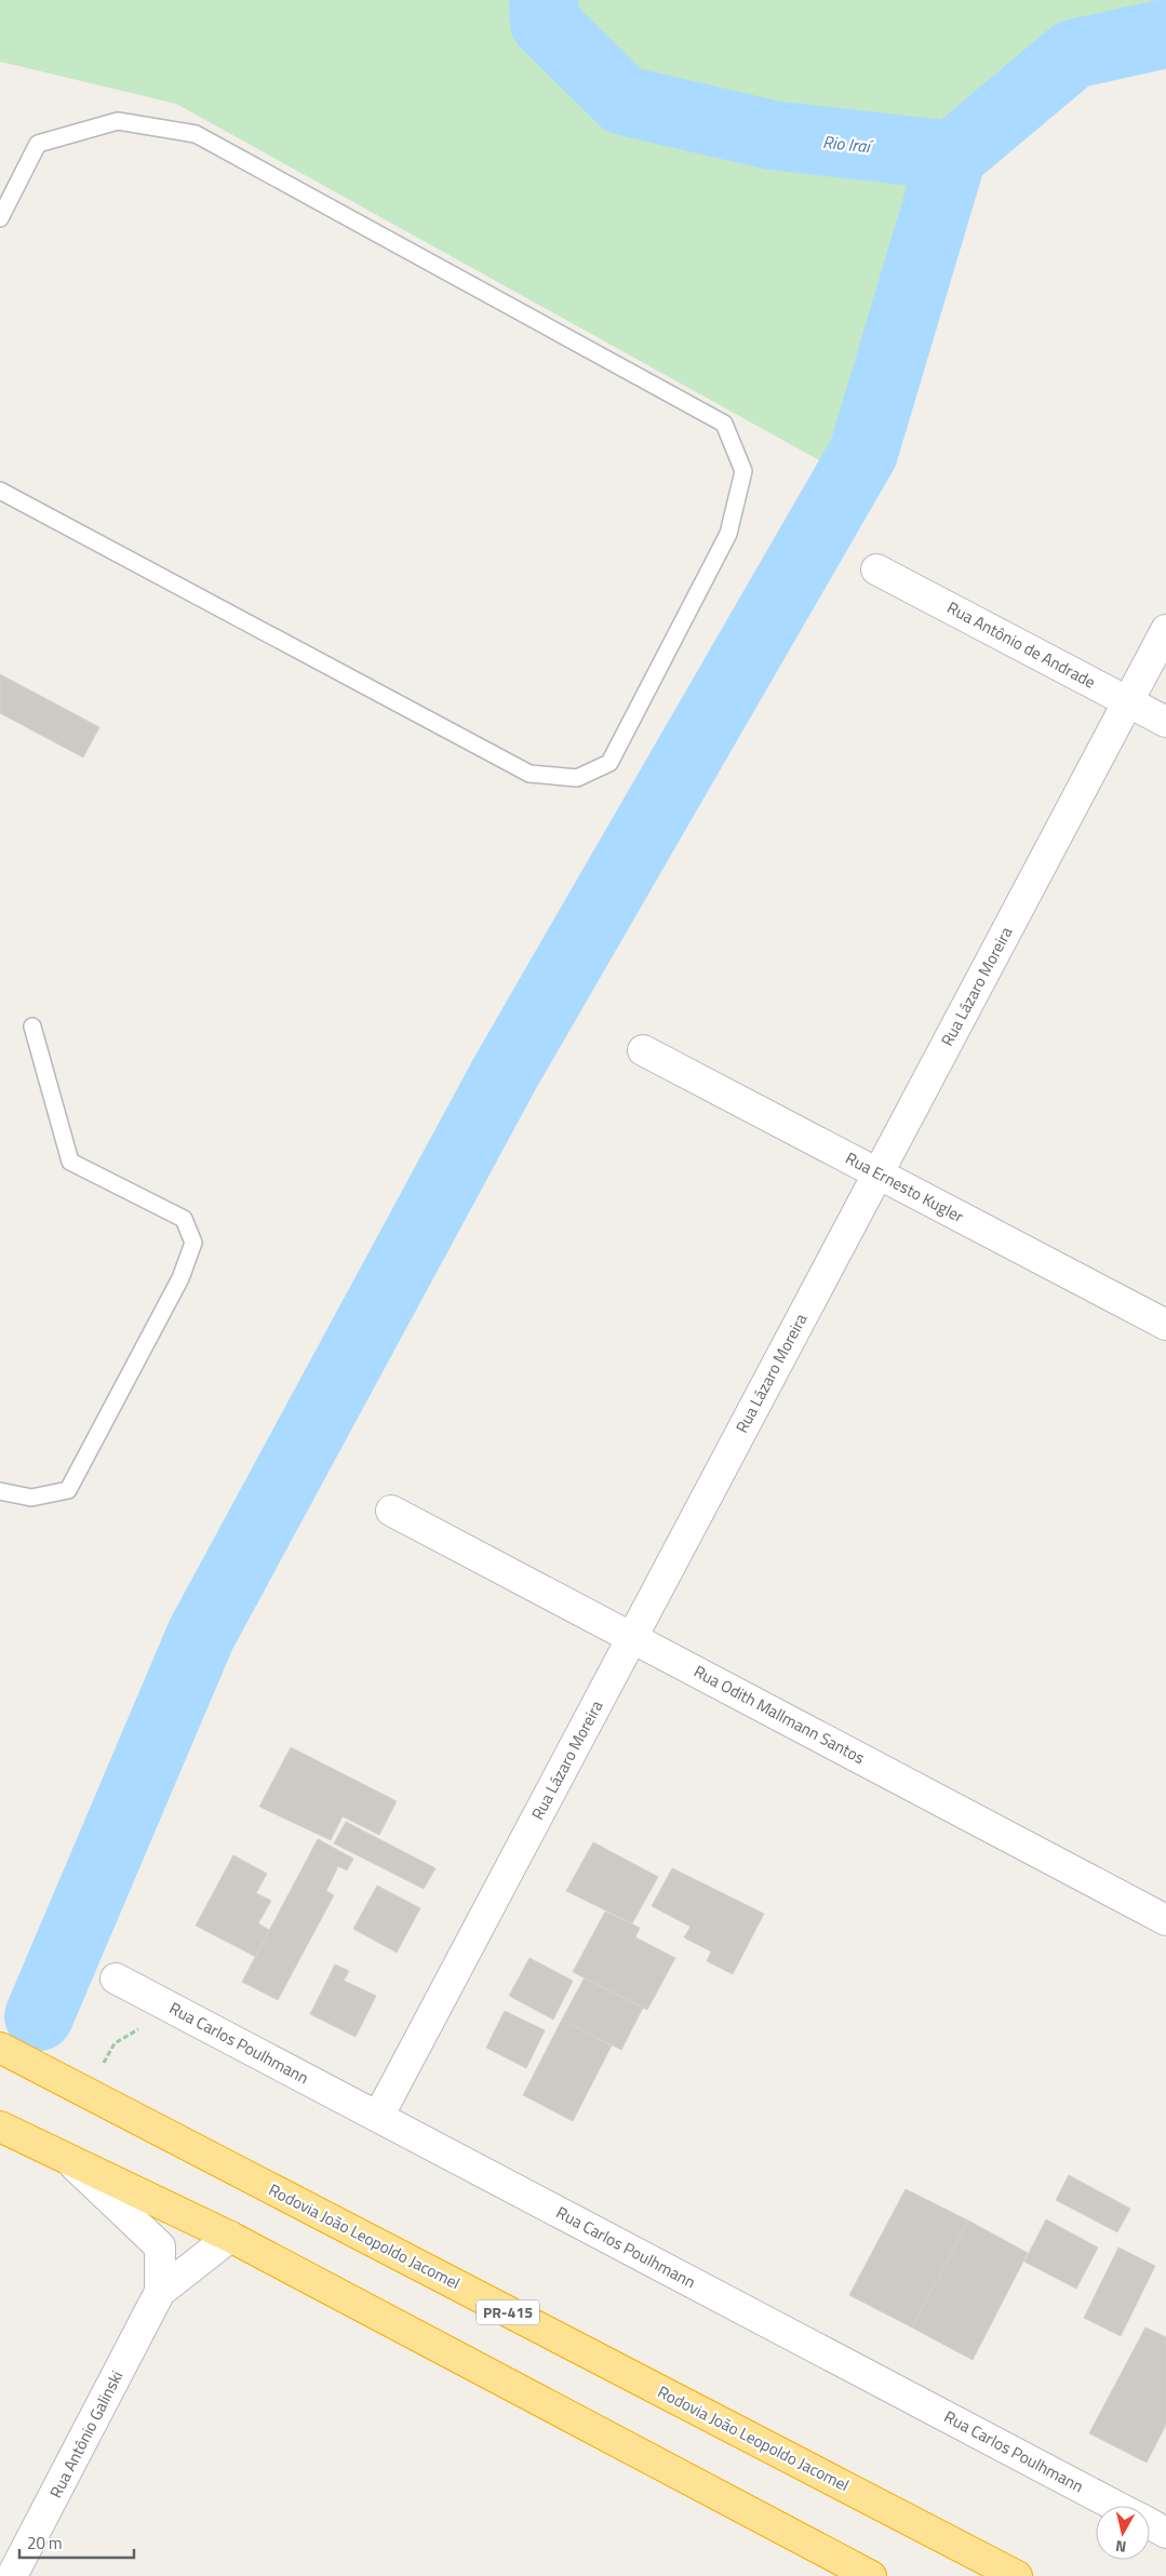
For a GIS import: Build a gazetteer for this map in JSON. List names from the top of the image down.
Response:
{
  "streets": {
    "highway": ["Rodovia João Leopoldo Jacomel", "PR-415"],
    "street": [
      "Rua Antônio de Andrade",
      "Rua Lázaro Moreira",
      "Rua Ernesto Kugler",
      "Rua Odith Mallmann Santos",
      "Rua Carlos Poulhmann",
      "Rua Antônio Galinski"
    ]
  },
  "crossings": [
    ["Rua Antônio de Andrade", "Rua Lázaro Moreira"],
    ["Rua Lázaro Moreira", "Rua Ernesto Kugler"],
    ["Rua Lázaro Moreira", "Rua Odith Mallmann Santos"],
    ["Rua Lázaro Moreira", "Rua Carlos Poulhmann"]
  ],
  "water": ["Rio Iraí"],
  "scale_bar": "20 m",
  "north": "bottom"
}
